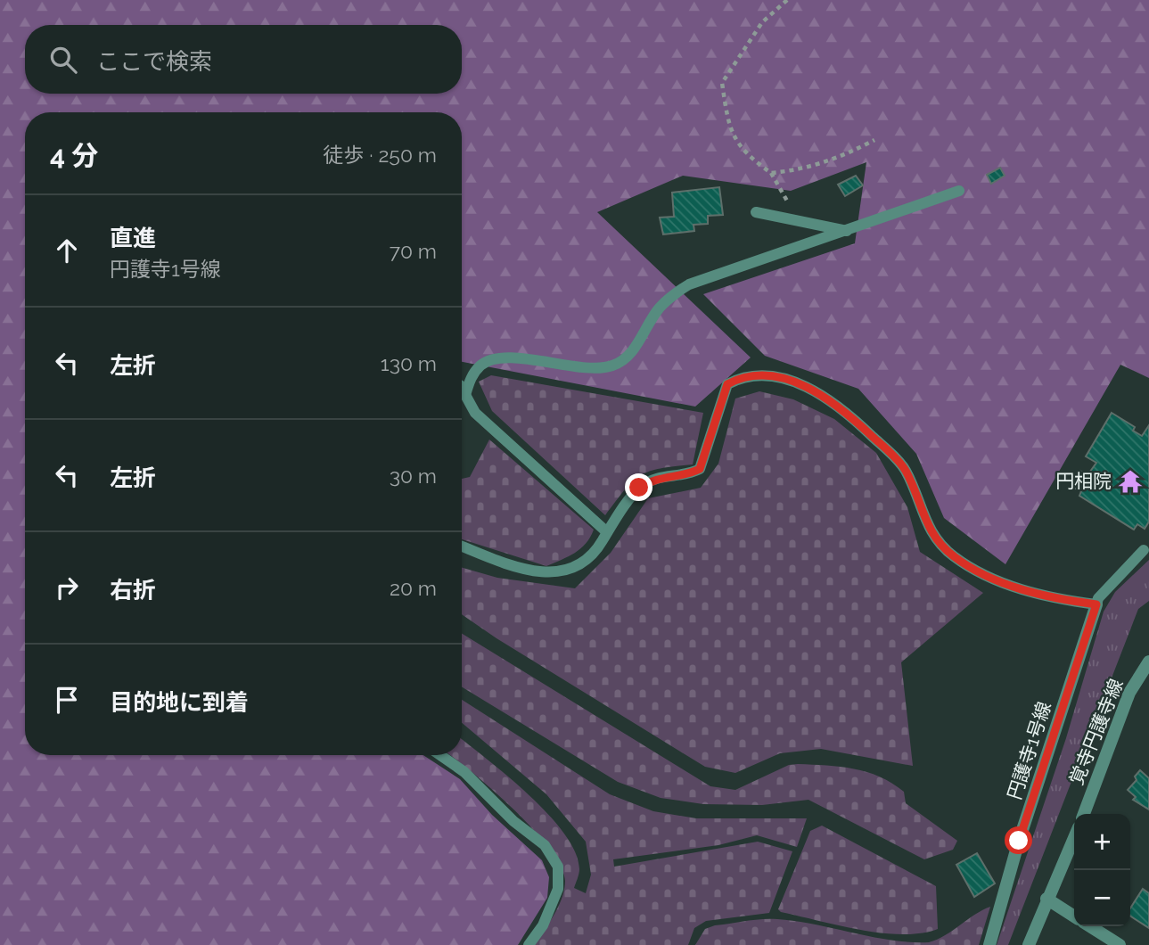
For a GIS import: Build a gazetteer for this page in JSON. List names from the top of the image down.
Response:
{
  "streets": {
    "street": ["覚寺円護寺線", "円護寺1号線"]
  },
  "places": {
    "temple": ["円相院"]
  },
  "page": {
    "search": "ここで検索",
    "heading": ["4 分", "徒歩 · 250 m"],
    "list": [
      ["直進", "円護寺1号線", "70 m"],
      ["左折", "130 m"],
      ["左折", "30 m"],
      ["右折", "20 m"],
      "目的地に到着"
    ],
    "map_buttons": ["+", "−"]
  }
}
